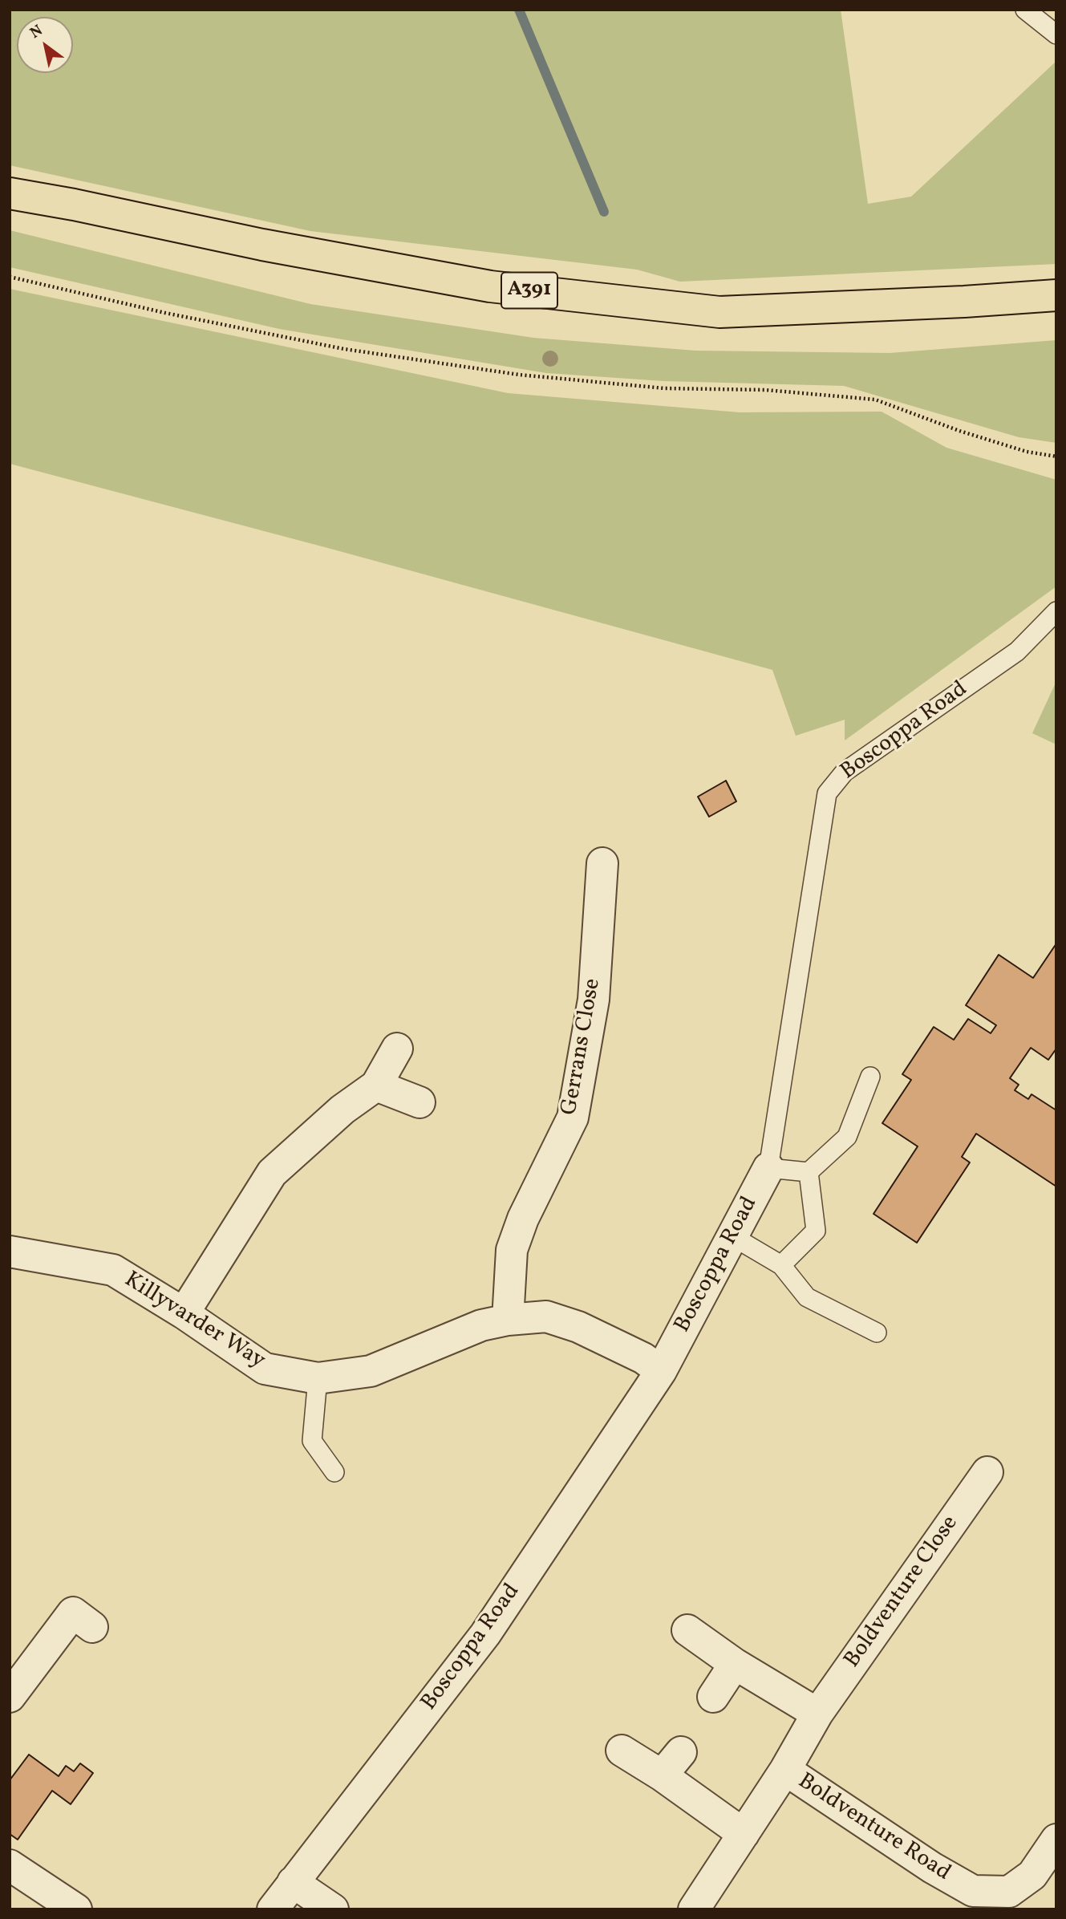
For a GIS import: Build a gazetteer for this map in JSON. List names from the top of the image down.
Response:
{
  "streets": {
    "highway": ["A391"],
    "street": [
      "Boscoppa Road",
      "Gerrans Close",
      "Killyvarder Way",
      "Boldventure Close",
      "Boldventure Road"
    ]
  },
  "crossings": [
    ["Boscoppa Road", "Killyvarder Way"],
    ["Gerrans Close", "Killyvarder Way"],
    ["Boldventure Close", "Boldventure Road"]
  ],
  "north": "top left"
}
